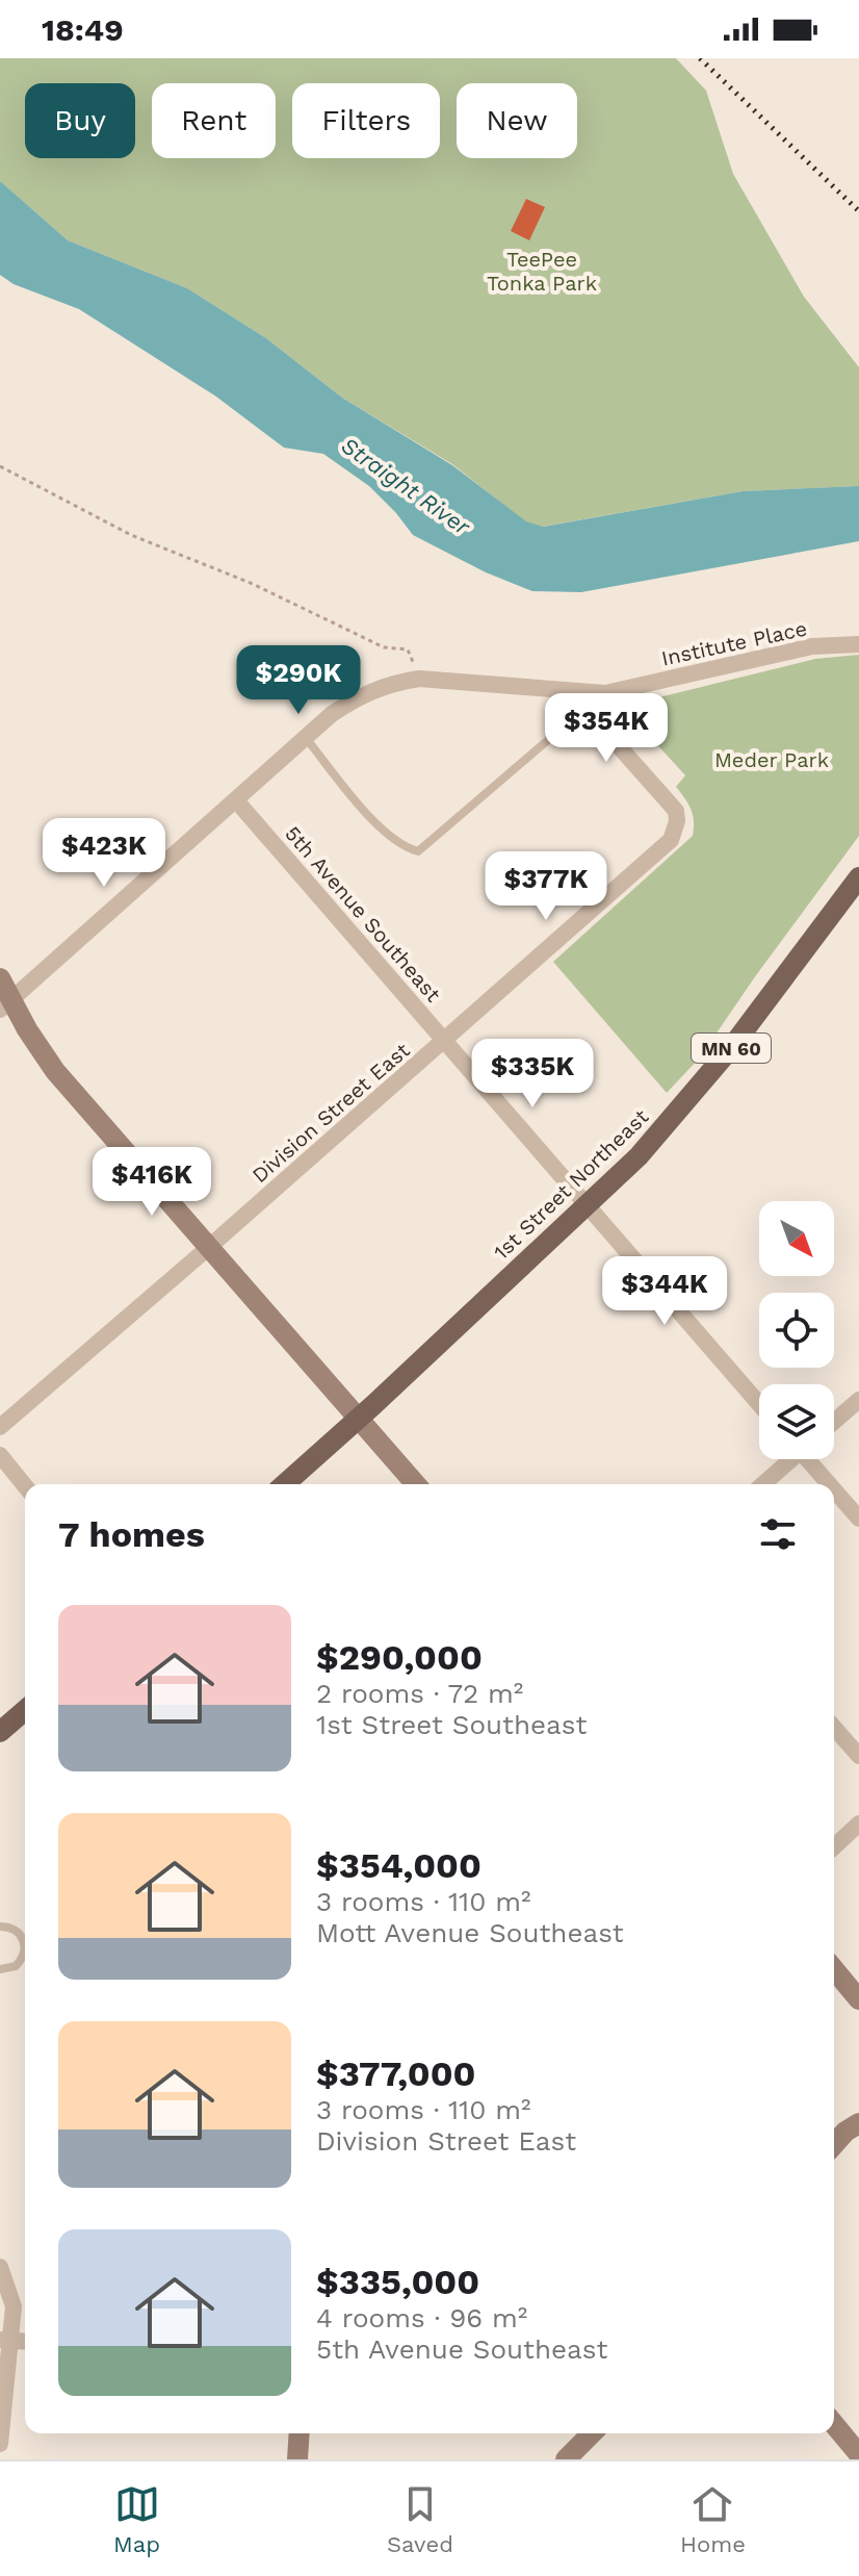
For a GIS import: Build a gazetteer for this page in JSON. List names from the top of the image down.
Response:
{
  "streets": {
    "main road": ["MN 60", "1st Street Northeast"],
    "street": ["Institute Place", "5th Avenue Southeast", "Division Street East"]
  },
  "crossings": [
    ["Institute Place", "5th Avenue Southeast"],
    ["5th Avenue Southeast", "Division Street East"],
    ["5th Avenue Southeast", "1st Street Northeast"]
  ],
  "water": ["Straight River"],
  "parks": ["TeePee Tonka Park", "Meder Park"],
  "north": "bottom right",
  "page": {
    "status": "18:49",
    "chip": [
      "Buy",
      "Rent",
      "Filters",
      "New"
    ],
    "price": [
      "$290K",
      "$354K",
      "$423K",
      "$377K",
      "$335K",
      "$416K",
      "$344K"
    ],
    "heading": "7 homes",
    "list": [
      {
        "name": "$290,000",
        "note": "2 rooms · 72 m² · 1st Street Southeast"
      },
      {
        "name": "$354,000",
        "note": "3 rooms · 110 m² · Mott Avenue Southeast"
      },
      {
        "name": "$377,000",
        "note": "3 rooms · 110 m² · Division Street East"
      },
      {
        "name": "$335,000",
        "note": "4 rooms · 96 m² · 5th Avenue Southeast"
      }
    ],
    "tabs": ["Map", "Saved", "Home"]
  }
}
